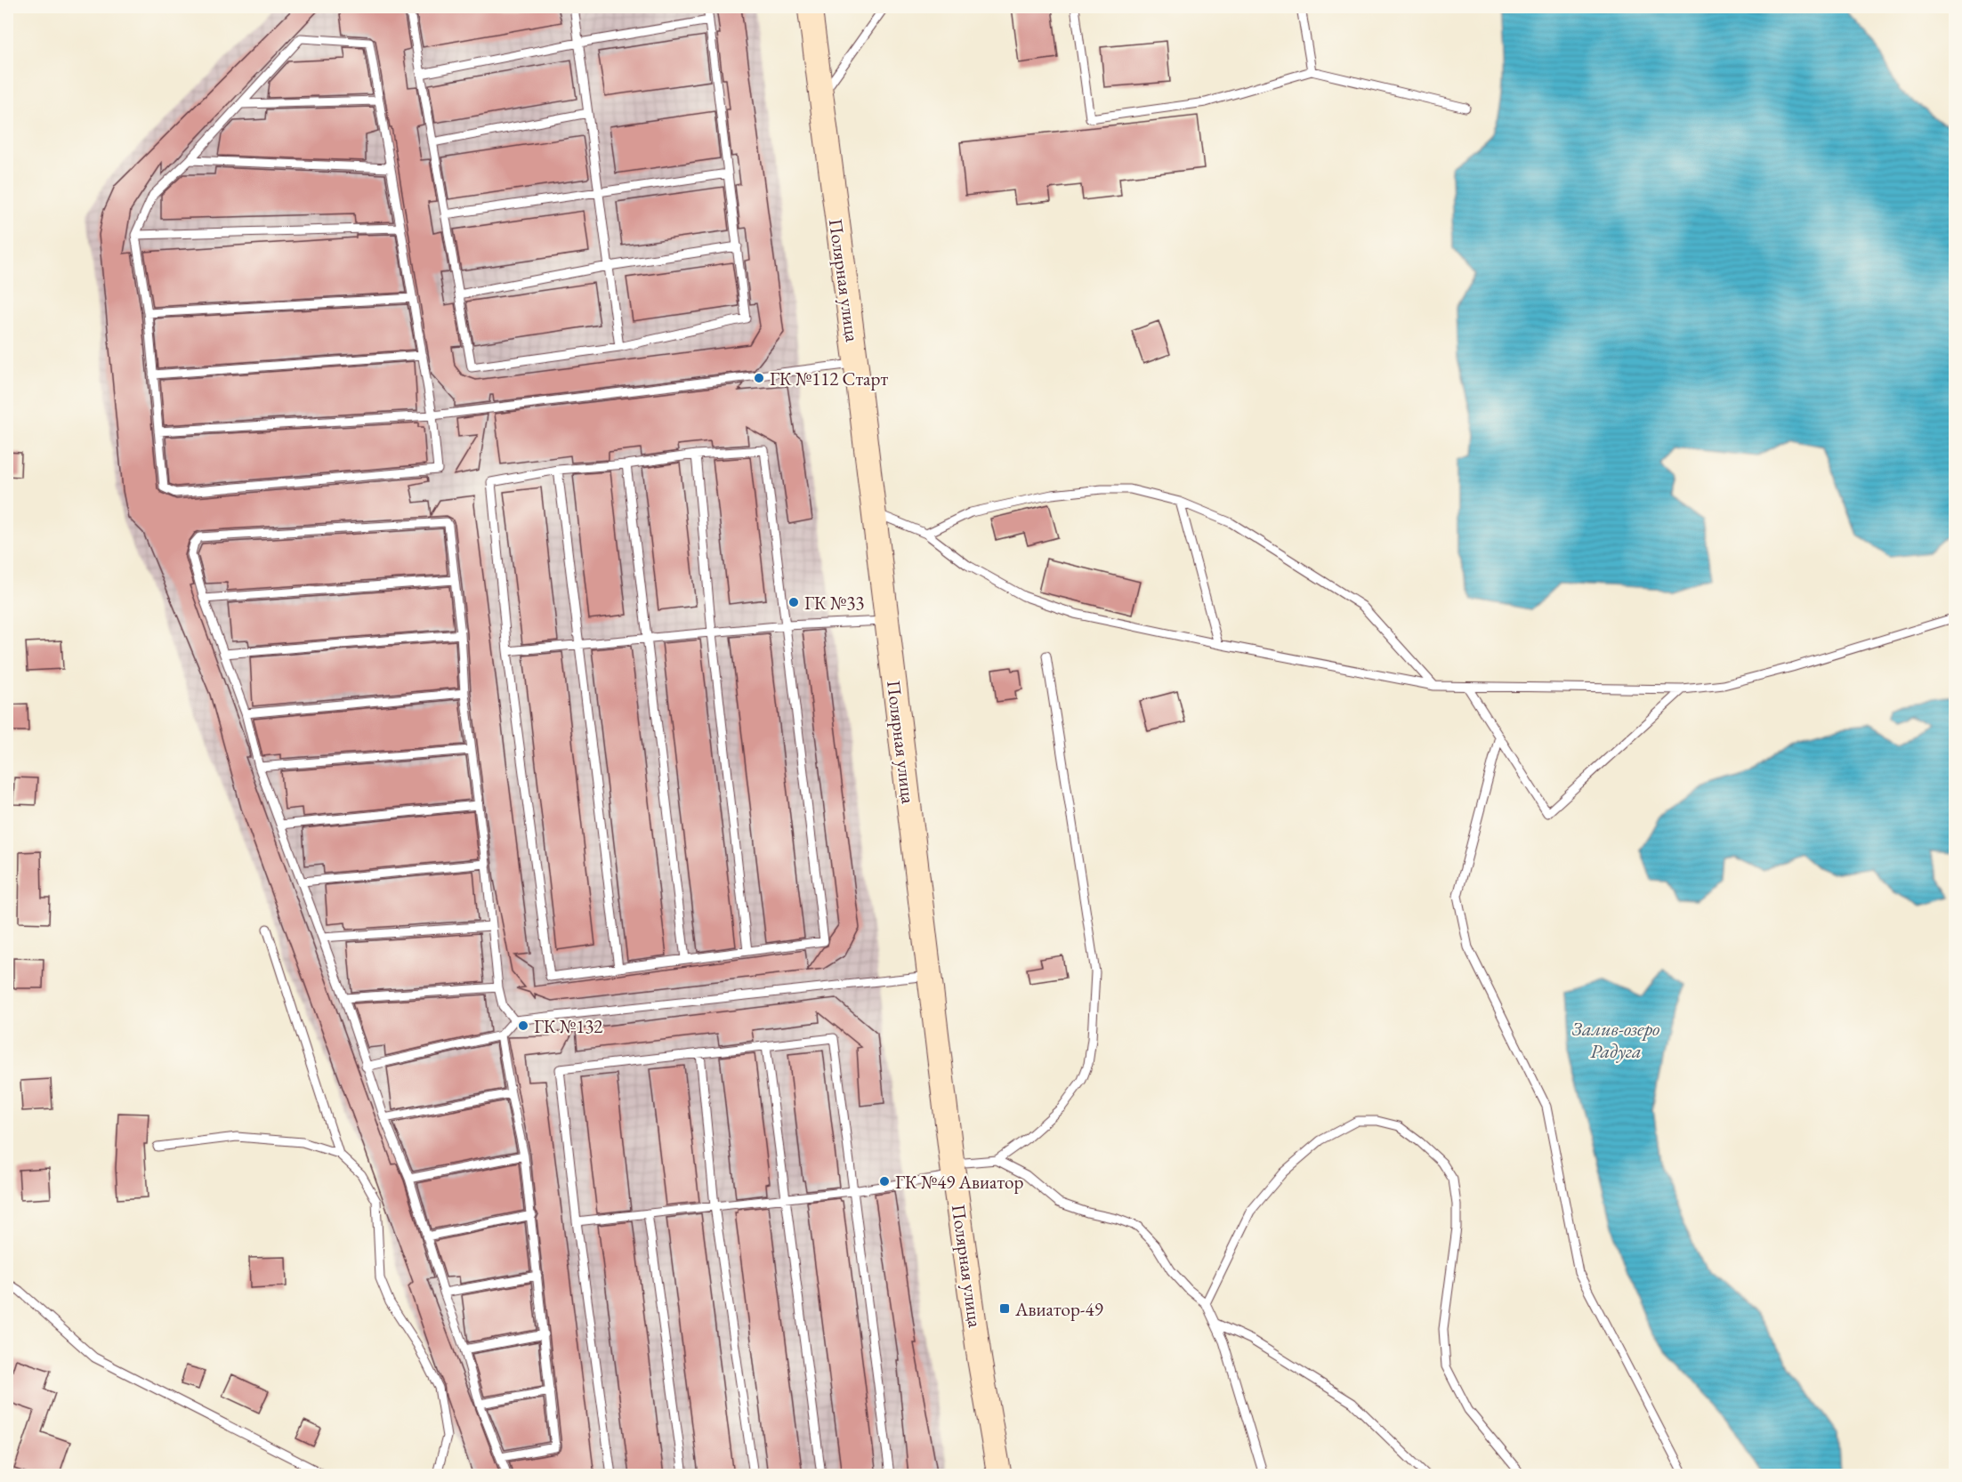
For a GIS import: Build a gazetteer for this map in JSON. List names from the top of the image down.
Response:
{
  "streets": {
    "main road": ["Полярная улица"]
  },
  "water": ["Залив-озеро Радуга"],
  "places": {
    "other": [
      "ГК №112 Старт",
      "ГК №33",
      "ГК №132",
      "ГК №49 Авиатор"
    ],
    "transit": ["Авиатор-49"]
  }
}
